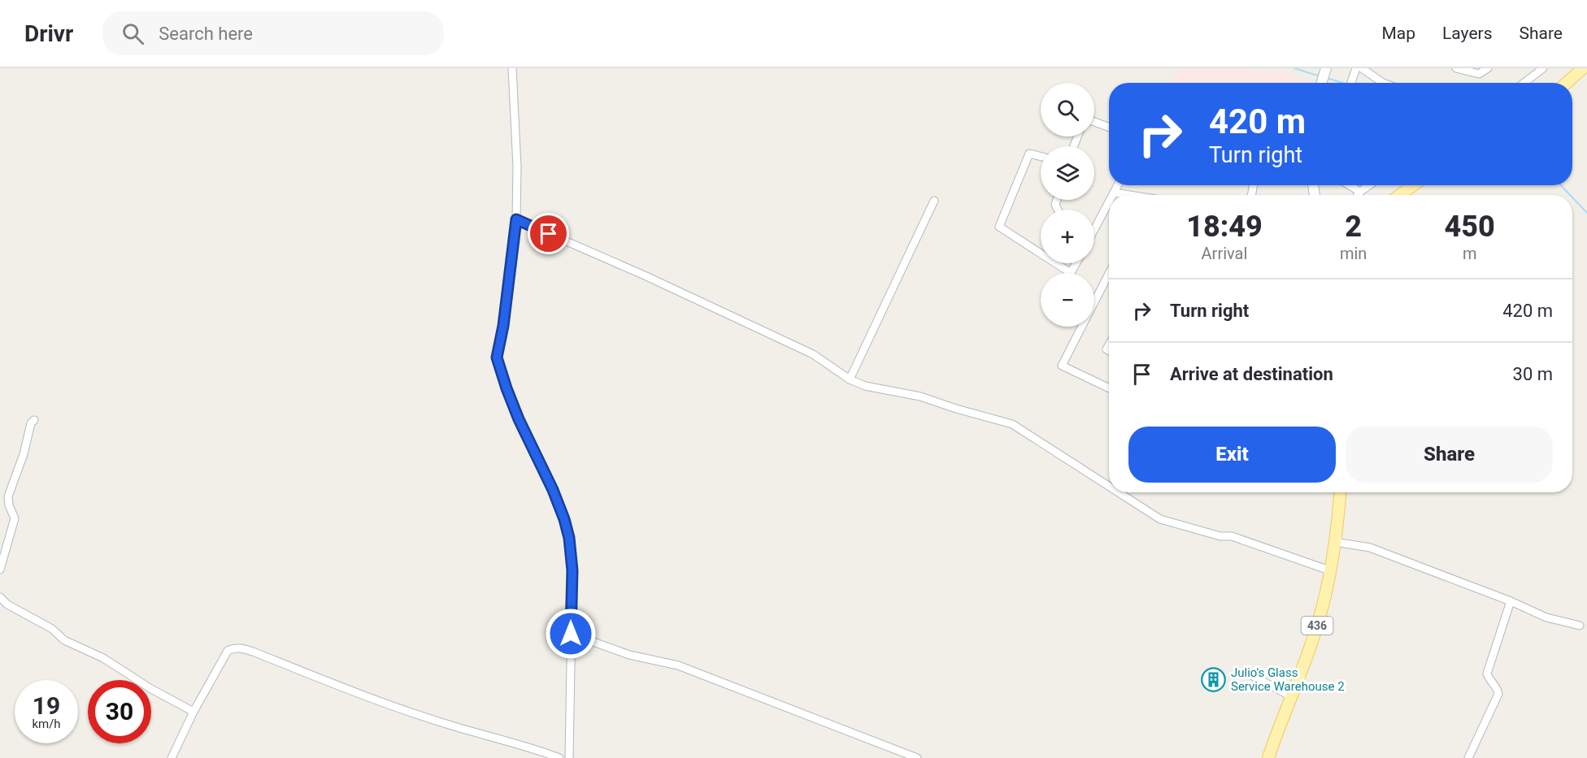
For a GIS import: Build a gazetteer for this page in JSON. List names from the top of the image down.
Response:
{
  "streets": {
    "main road": ["436"]
  },
  "places": {
    "building": ["Julio's Glass Service Warehouse 2"]
  },
  "page": {
    "header": "Drivr",
    "search": "Search here",
    "nav": ["Map", "Layers", "Share"],
    "map_buttons": ["+", "−"],
    "turn": ["420 m", "Turn right"],
    "eta": [
      "18:49",
      "Arrival",
      "2",
      "min",
      "450",
      "m"
    ],
    "list": [
      {
        "name": "Turn right",
        "value": "420 m"
      },
      {
        "name": "Arrive at destination",
        "value": "30 m"
      }
    ],
    "buttons": ["Exit", "Share"],
    "speed": "19 km/h",
    "limit": "30"
  }
}
